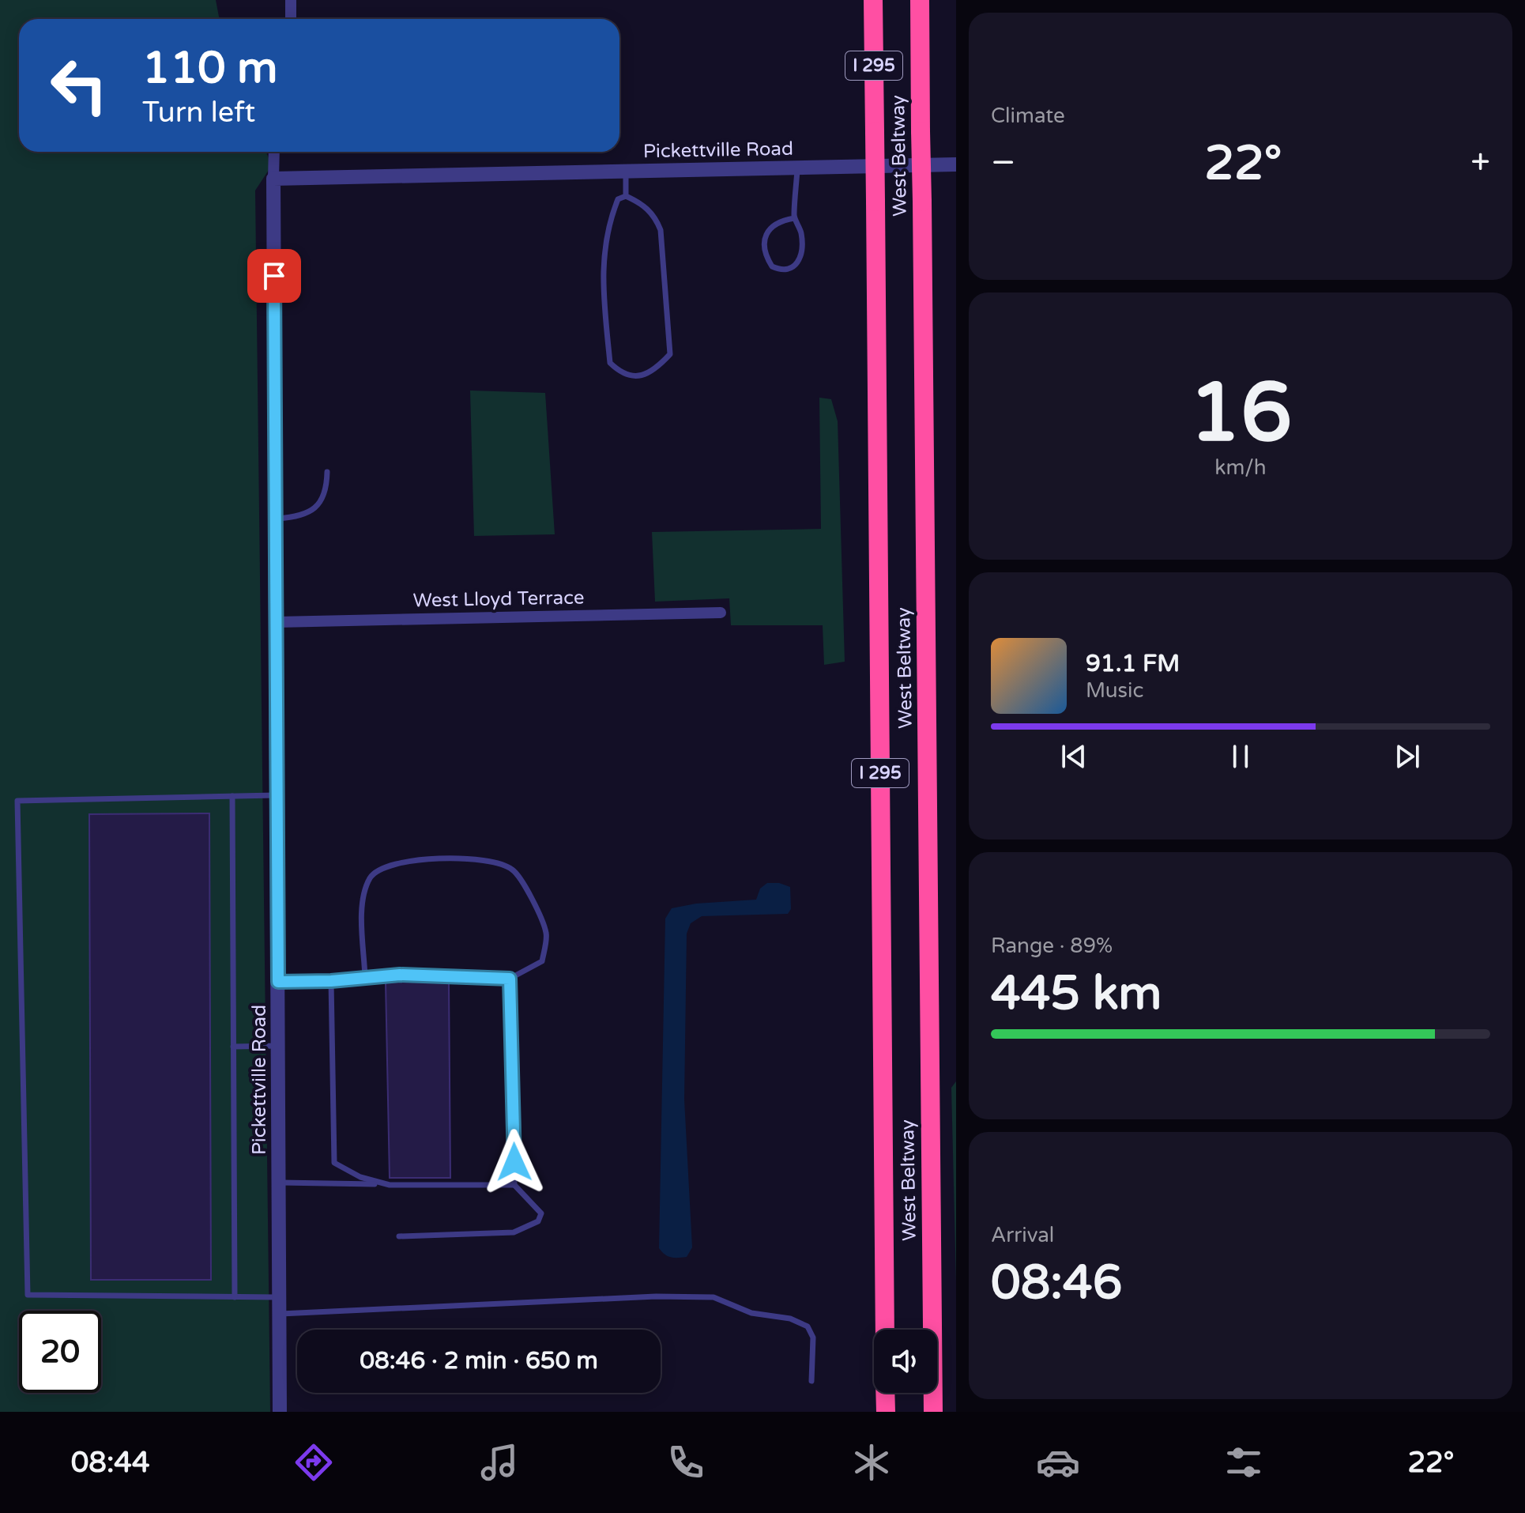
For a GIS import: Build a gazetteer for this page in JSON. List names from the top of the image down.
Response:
{
  "streets": {
    "highway": ["I 295", "West Beltway"],
    "street": ["Pickettville Road", "West Lloyd Terrace"]
  },
  "crossings": [
    ["Pickettville Road", "West Lloyd Terrace"]
  ],
  "page": {
    "tile": [
      "Climate",
      ["16", "km/h"],
      ["Range · 89%", "445 km"],
      ["Arrival", "08:46"]
    ],
    "turn": ["110 m", "Turn left"],
    "heat": ["−", "22°", "+"],
    "song": ["91.1 FM", "Music"],
    "limit": "20",
    "trip": "08:46 · 2 min · 650 m",
    "tabs": ["08:44", "22°"]
  }
}
